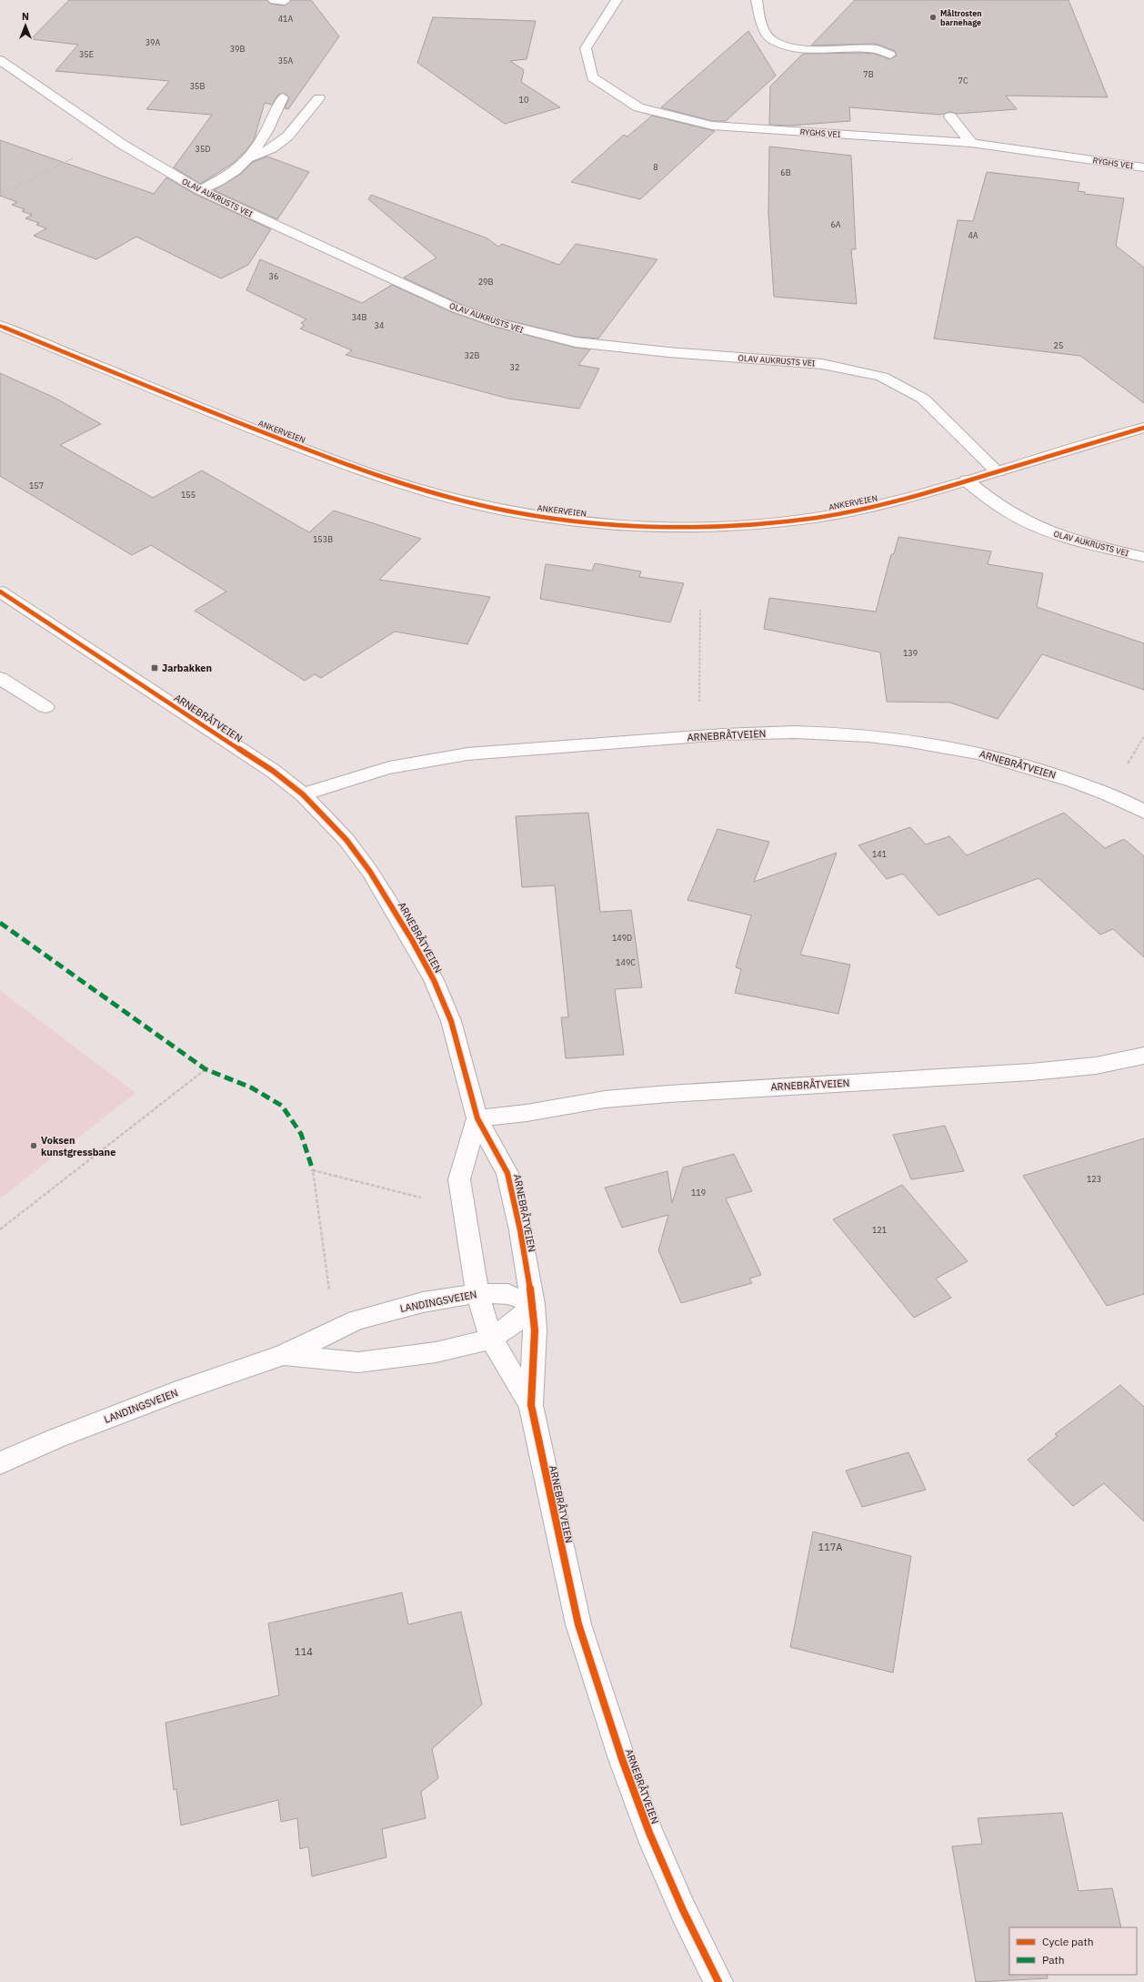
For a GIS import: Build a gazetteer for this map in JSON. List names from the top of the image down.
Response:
{
  "streets": {
    "street": [
      "RYGHS VEI",
      "OLAV AUKRUSTS VEI",
      "ANKERVEIEN",
      "ARNEBRÅTVEIEN",
      "LANDINGSVEIEN"
    ]
  },
  "crossings": [
    ["OLAV AUKRUSTS VEI", "ANKERVEIEN"],
    ["ARNEBRÅTVEIEN", "LANDINGSVEIEN"]
  ],
  "places": {
    "other": ["Måltrosten barnehage", "Voksen kunstgressbane"],
    "transit": ["Jarbakken"]
  },
  "house_numbers": [
    "41A",
    "39A",
    "39B",
    "35E",
    "35A",
    "7B",
    "7C",
    "35B",
    "10",
    "35D",
    "8",
    "6B",
    "6A",
    "4A",
    "36",
    "29B",
    "34B",
    "34",
    "25",
    "32B",
    "32",
    "157",
    "155",
    "153B",
    "139",
    "141",
    "149D",
    "149C",
    "123",
    "119",
    "121",
    "117A",
    "114"
  ],
  "legend": ["Cycle path", "Path"],
  "north": "top"
}
